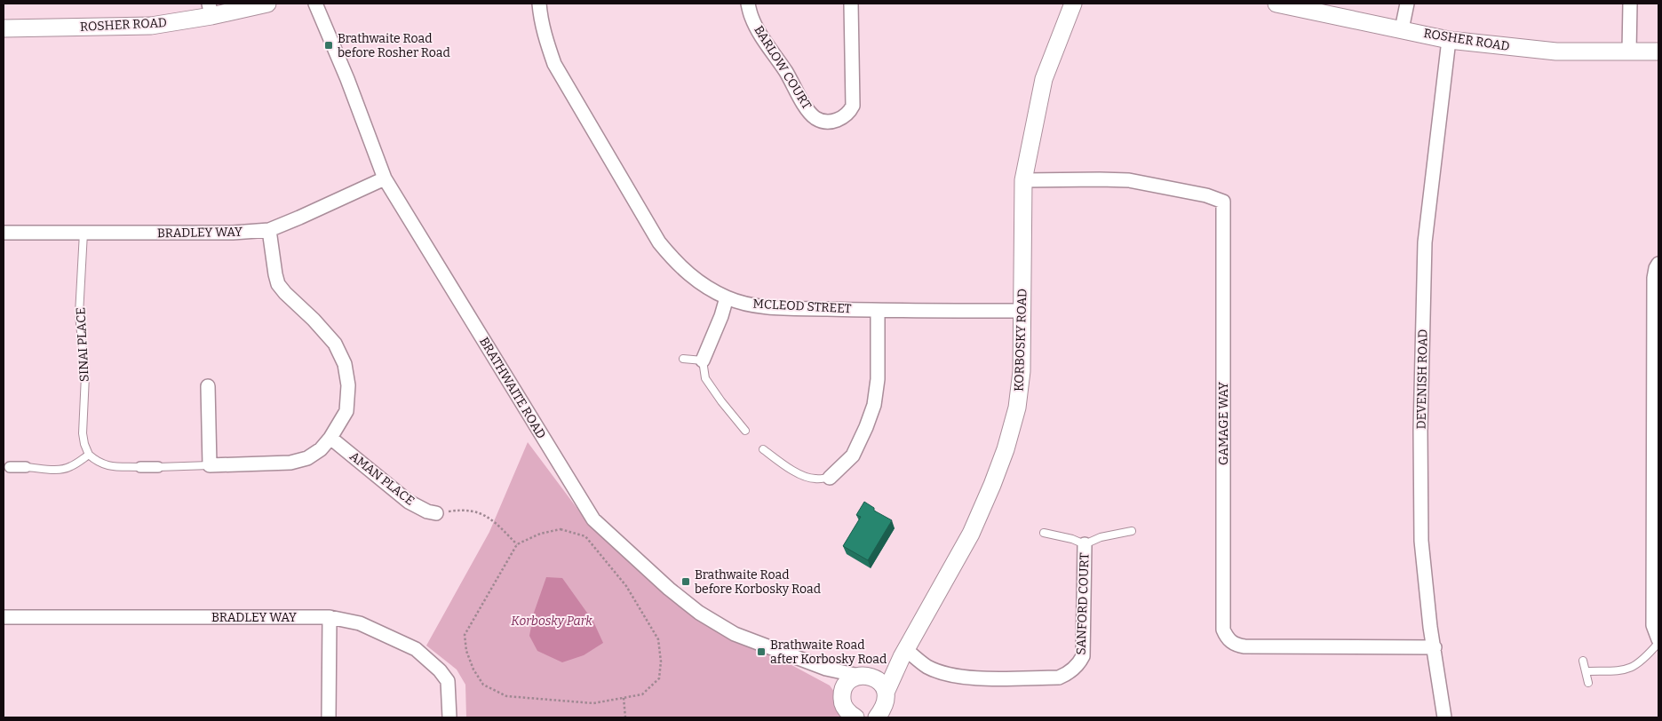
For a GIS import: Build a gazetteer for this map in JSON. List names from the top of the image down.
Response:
{
  "streets": {
    "street": [
      "ROSHER ROAD",
      "BARLOW COURT",
      "BRADLEY WAY",
      "MCLEOD STREET",
      "KORBOSKY ROAD",
      "DEVENISH ROAD",
      "BRATHWAITE ROAD",
      "GAMAGE WAY",
      "AMAN PLACE",
      "SANFORD COURT"
    ],
    "lane": ["SINAI PLACE"]
  },
  "crossings": [
    ["ROSHER ROAD", "DEVENISH ROAD"],
    ["BRADLEY WAY", "SINAI PLACE"],
    ["BRADLEY WAY", "BRATHWAITE ROAD"],
    ["MCLEOD STREET", "KORBOSKY ROAD"],
    ["KORBOSKY ROAD", "GAMAGE WAY"],
    ["KORBOSKY ROAD", "SANFORD COURT"],
    ["DEVENISH ROAD", "GAMAGE WAY"]
  ],
  "parks": ["Korbosky Park"],
  "places": {
    "transit": ["Brathwaite Road before Rosher Road", "Brathwaite Road before Korbosky Road", "Brathwaite Road after Korbosky Road"]
  }
}
